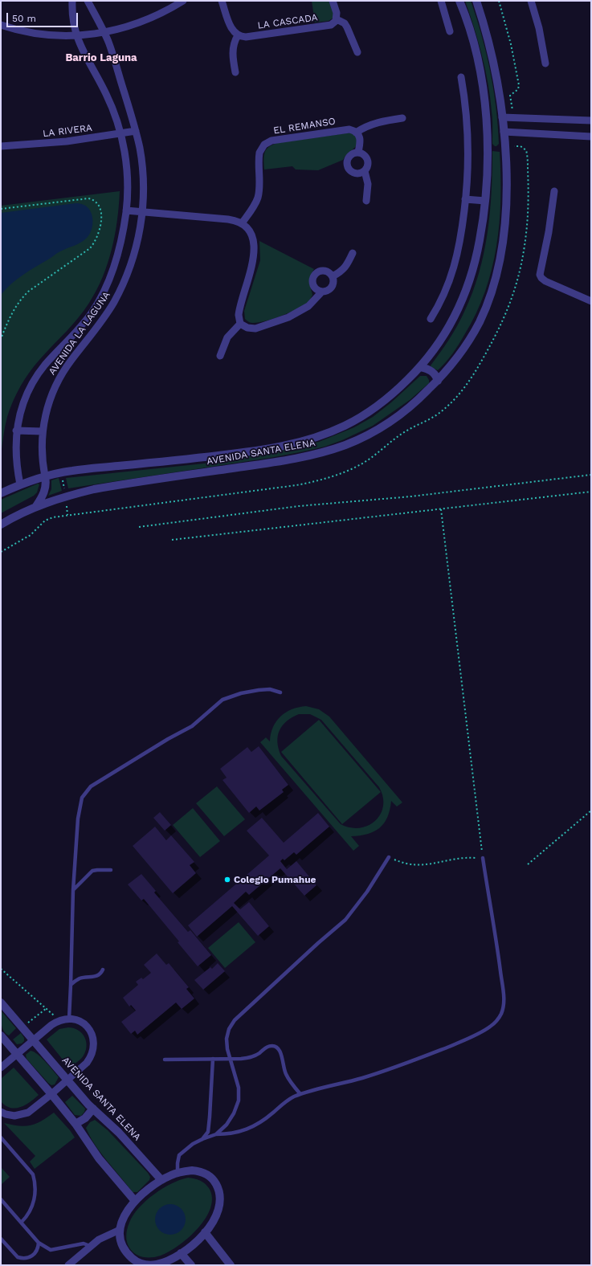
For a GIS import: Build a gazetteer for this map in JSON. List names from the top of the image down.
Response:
{
  "streets": {
    "street": [
      "LA CASCADA",
      "EL REMANSO",
      "LA RIVERA",
      "AVENIDA LA LAGUNA",
      "AVENIDA SANTA ELENA"
    ]
  },
  "crossings": [
    ["LA RIVERA", "AVENIDA LA LAGUNA"],
    ["AVENIDA LA LAGUNA", "AVENIDA SANTA ELENA"]
  ],
  "districts": ["Barrio Laguna"],
  "places": ["Colegio Pumahue"],
  "scale_bar": "50 m"
}
